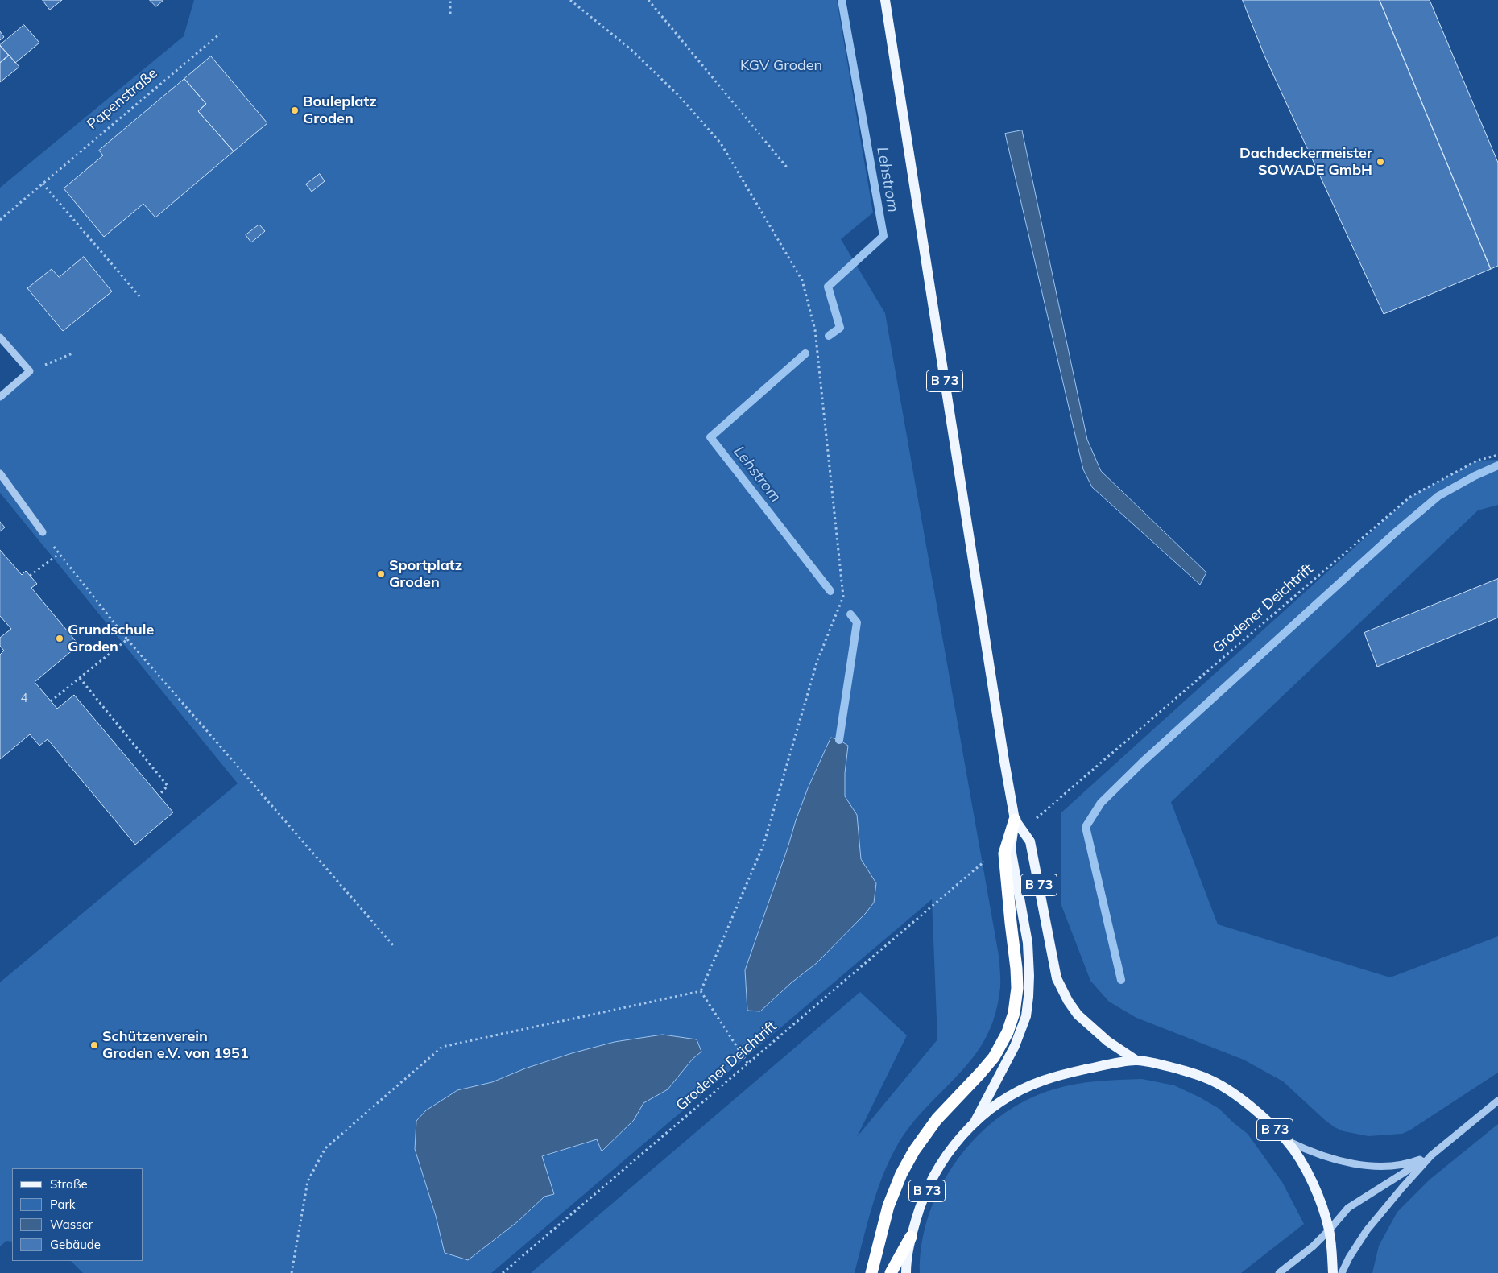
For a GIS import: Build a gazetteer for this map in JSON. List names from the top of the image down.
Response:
{
  "streets": {
    "main road": ["B 73"],
    "path": ["Papenstraße", "Grodener Deichtrift"]
  },
  "water": ["Lehstrom"],
  "parks": ["KGV Groden"],
  "places": [
    "Bouleplatz Groden",
    "Dachdeckermeister SOWADE GmbH",
    "Sportplatz Groden",
    "Grundschule Groden",
    "Schützenverein Groden e.V. von 1951"
  ],
  "house_numbers": ["4"],
  "legend": [
    "Straße",
    "Park",
    "Wasser",
    "Gebäude"
  ]
}
